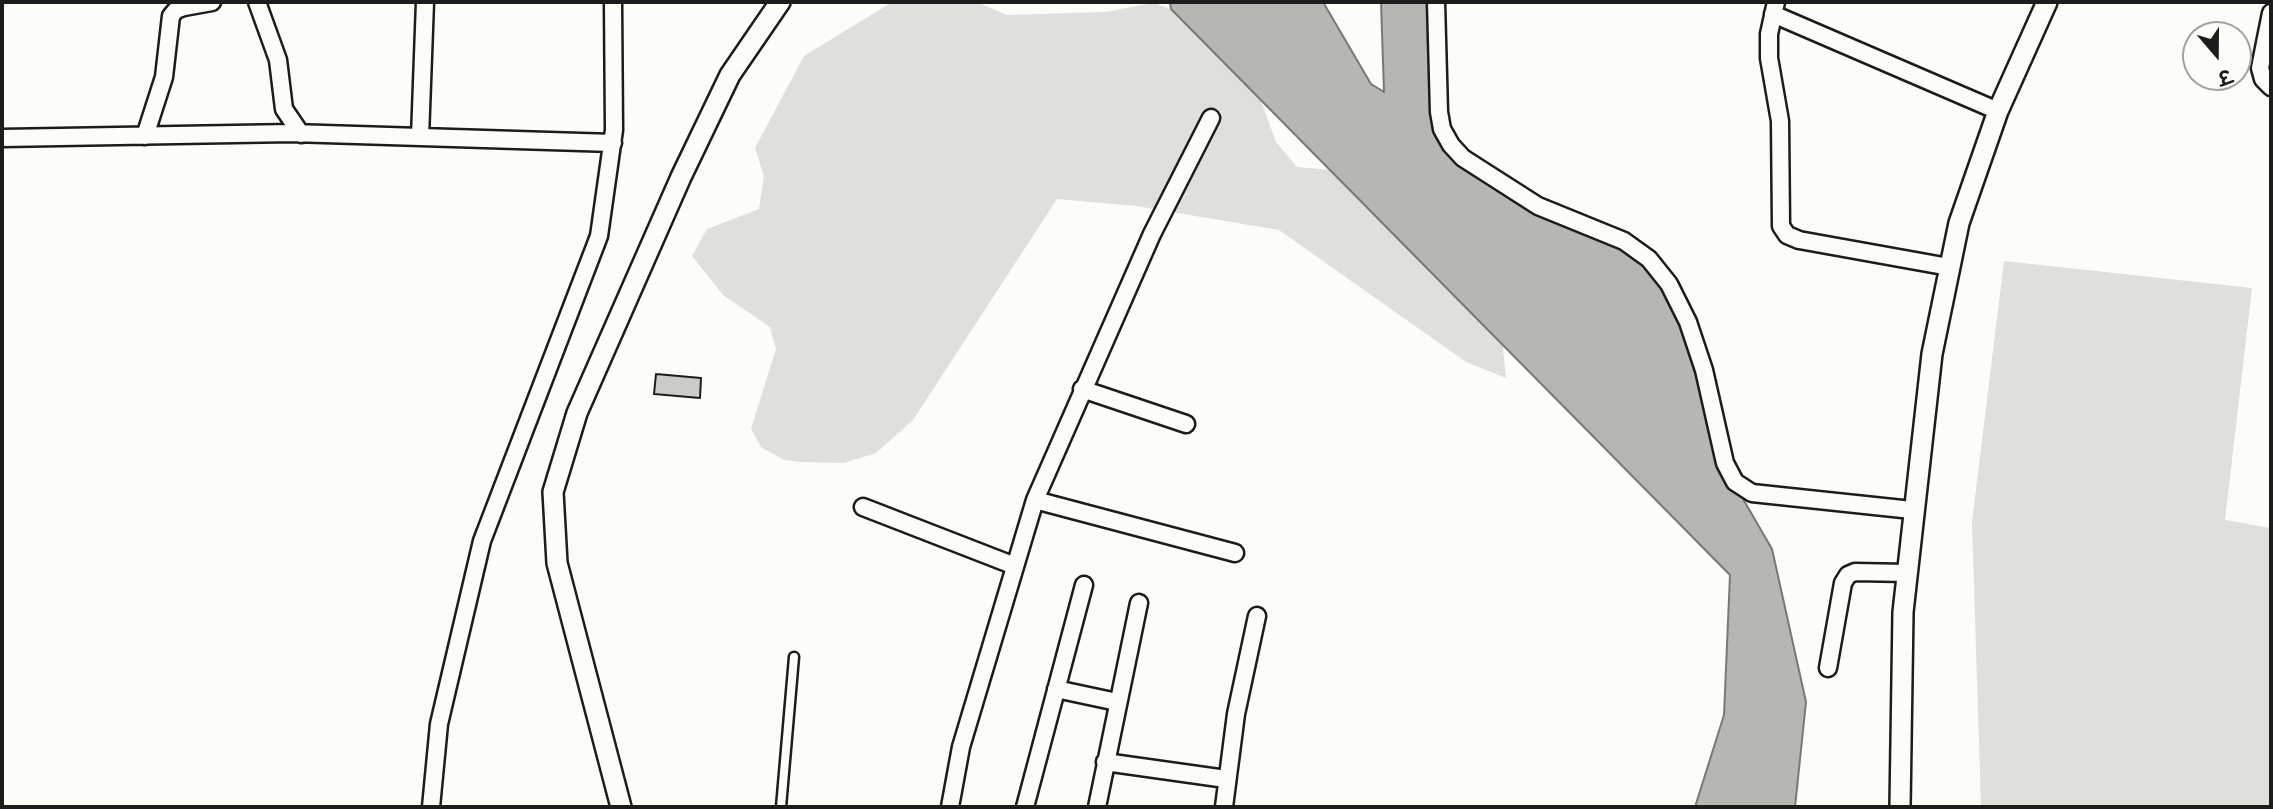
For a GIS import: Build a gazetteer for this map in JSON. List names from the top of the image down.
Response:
{
  "north": "bottom"
}
